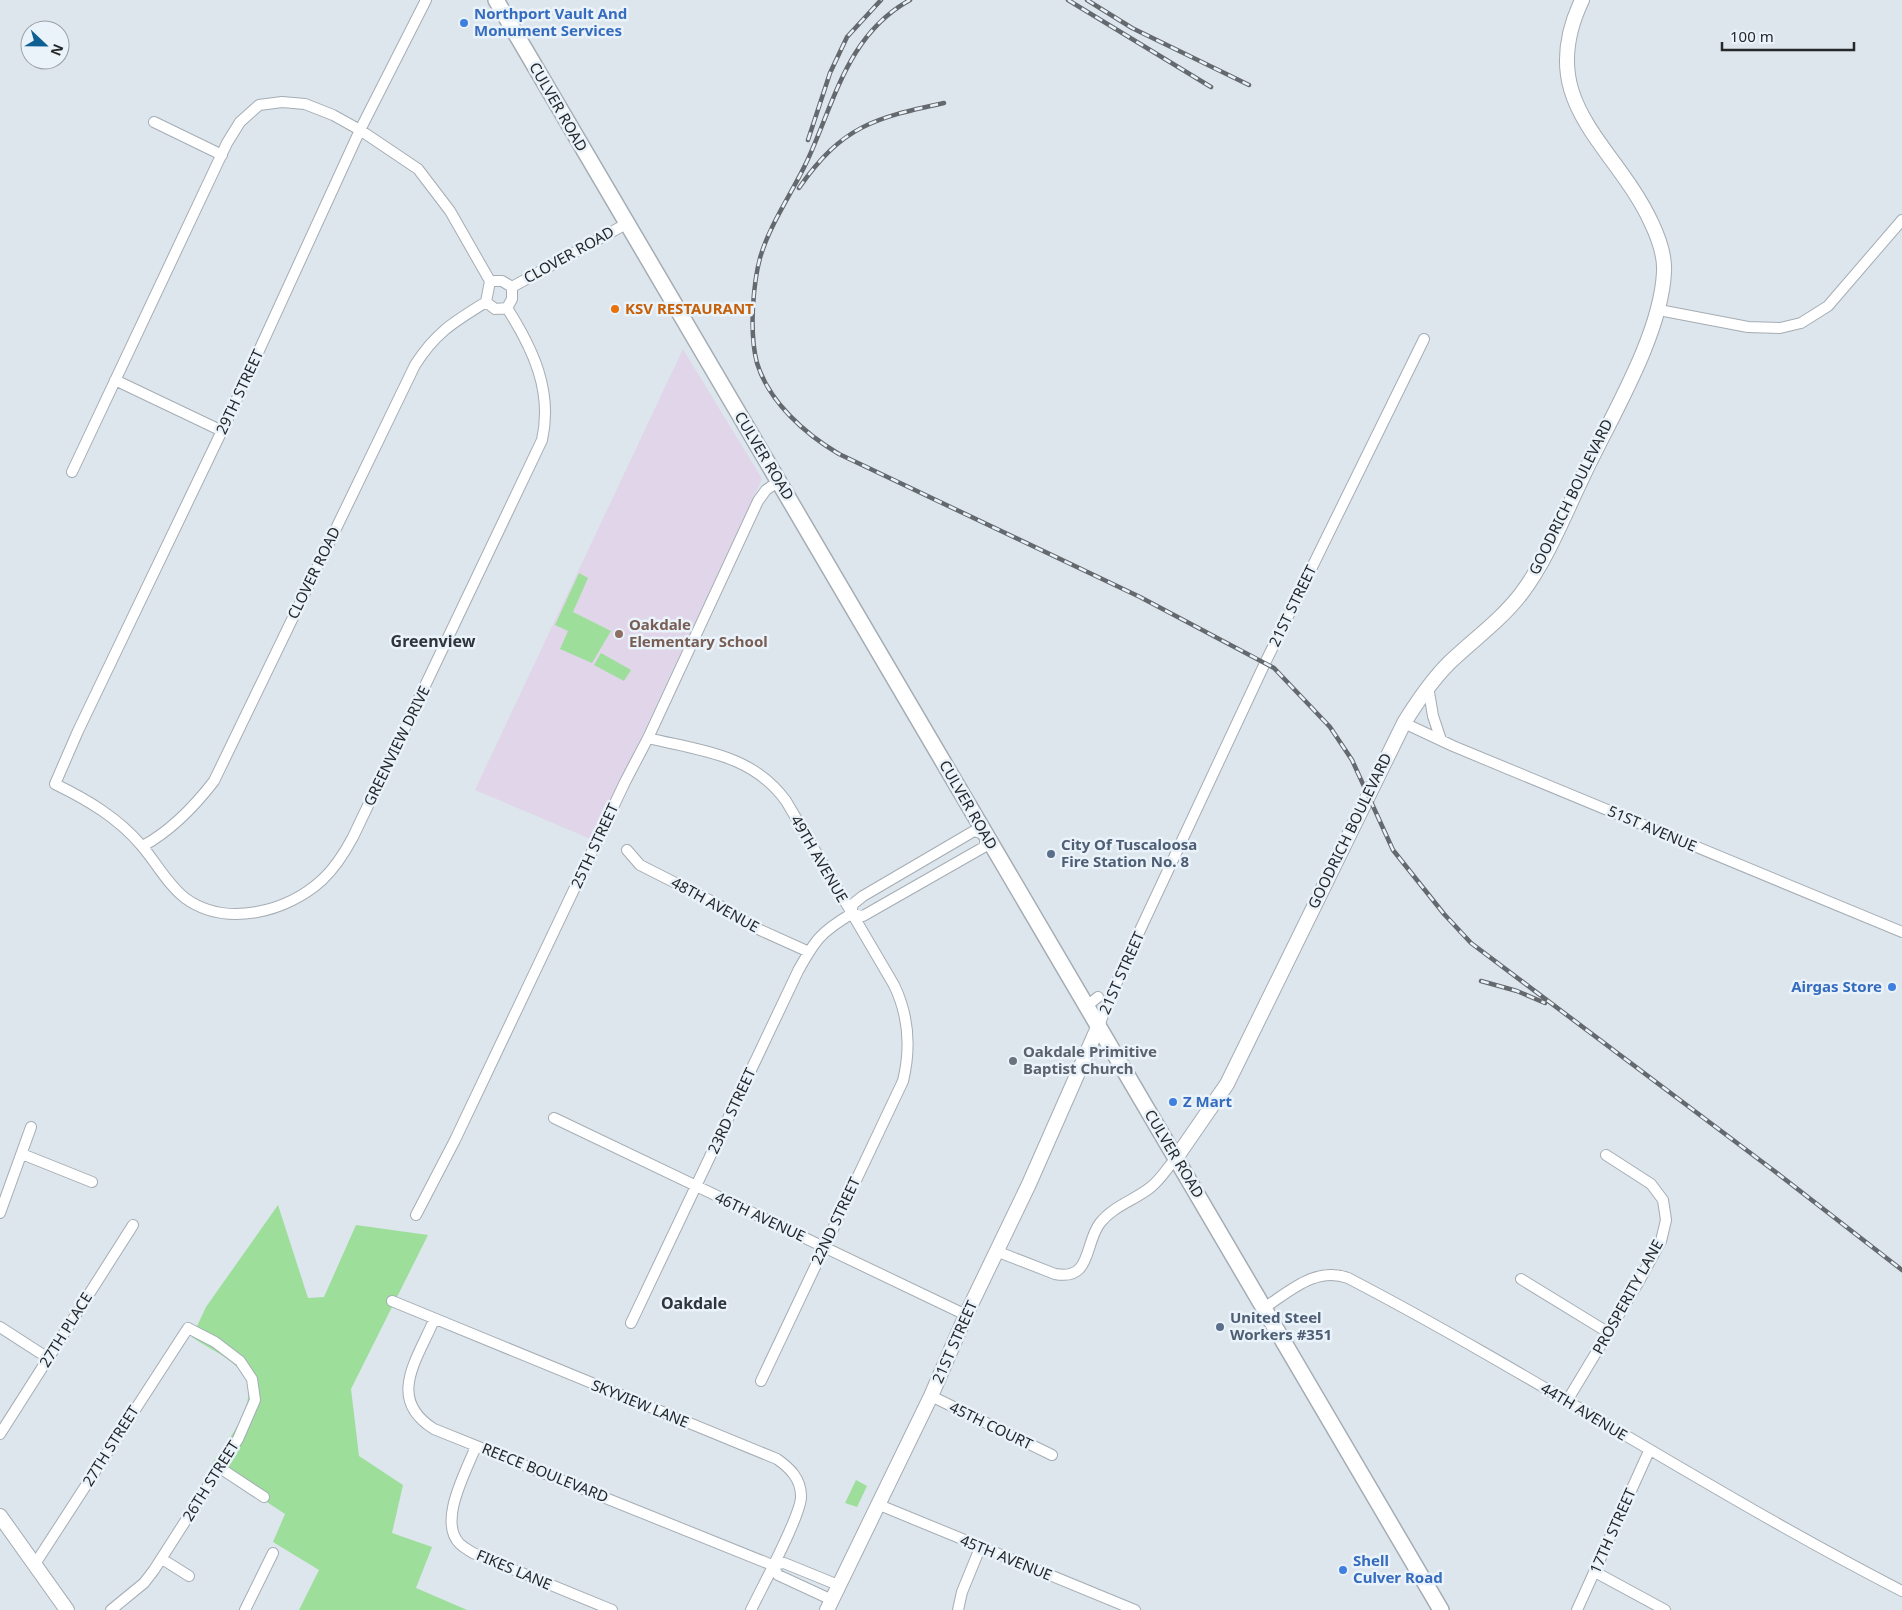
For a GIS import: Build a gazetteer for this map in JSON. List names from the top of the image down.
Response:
{
  "streets": {
    "main road": ["CULVER ROAD"],
    "street": [
      "CLOVER ROAD",
      "29TH STREET",
      "GOODRICH BOULEVARD",
      "21ST STREET",
      "GREENVIEW DRIVE",
      "51ST AVENUE",
      "25TH STREET",
      "49TH AVENUE",
      "48TH AVENUE",
      "23RD STREET",
      "46TH AVENUE",
      "22ND STREET",
      "PROSPERITY LANE",
      "27TH PLACE",
      "SKYVIEW LANE",
      "44TH AVENUE",
      "45TH COURT",
      "27TH STREET",
      "REECE BOULEVARD",
      "26TH STREET",
      "17TH STREET",
      "45TH AVENUE",
      "FIKES LANE"
    ]
  },
  "crossings": [
    ["CULVER ROAD", "CLOVER ROAD"],
    ["CULVER ROAD", "GOODRICH BOULEVARD"],
    ["CULVER ROAD", "21ST STREET"],
    ["CULVER ROAD", "25TH STREET"],
    ["CULVER ROAD", "23RD STREET"],
    ["CULVER ROAD", "44TH AVENUE"],
    ["CLOVER ROAD", "GREENVIEW DRIVE"],
    ["29TH STREET", "GREENVIEW DRIVE"],
    ["GOODRICH BOULEVARD", "51ST AVENUE"],
    ["21ST STREET", "46TH AVENUE"],
    ["21ST STREET", "45TH COURT"],
    ["21ST STREET", "REECE BOULEVARD"],
    ["21ST STREET", "45TH AVENUE"],
    ["25TH STREET", "49TH AVENUE"],
    ["49TH AVENUE", "23RD STREET"],
    ["49TH AVENUE", "22ND STREET"],
    ["48TH AVENUE", "23RD STREET"],
    ["23RD STREET", "46TH AVENUE"],
    ["46TH AVENUE", "22ND STREET"],
    ["PROSPERITY LANE", "44TH AVENUE"],
    ["SKYVIEW LANE", "REECE BOULEVARD"],
    ["44TH AVENUE", "17TH STREET"],
    ["27TH STREET", "26TH STREET"],
    ["REECE BOULEVARD", "FIKES LANE"]
  ],
  "districts": ["Greenview", "Oakdale"],
  "places": [
    "Northport Vault And Monument Services",
    "KSV RESTAURANT",
    "Oakdale Elementary School",
    "City Of Tuscaloosa Fire Station No. 8",
    "Airgas Store",
    "Oakdale Primitive Baptist Church",
    "Z Mart",
    "United Steel Workers #351",
    "Shell Culver Road"
  ],
  "scale_bar": "100 m",
  "north": "right"
}
